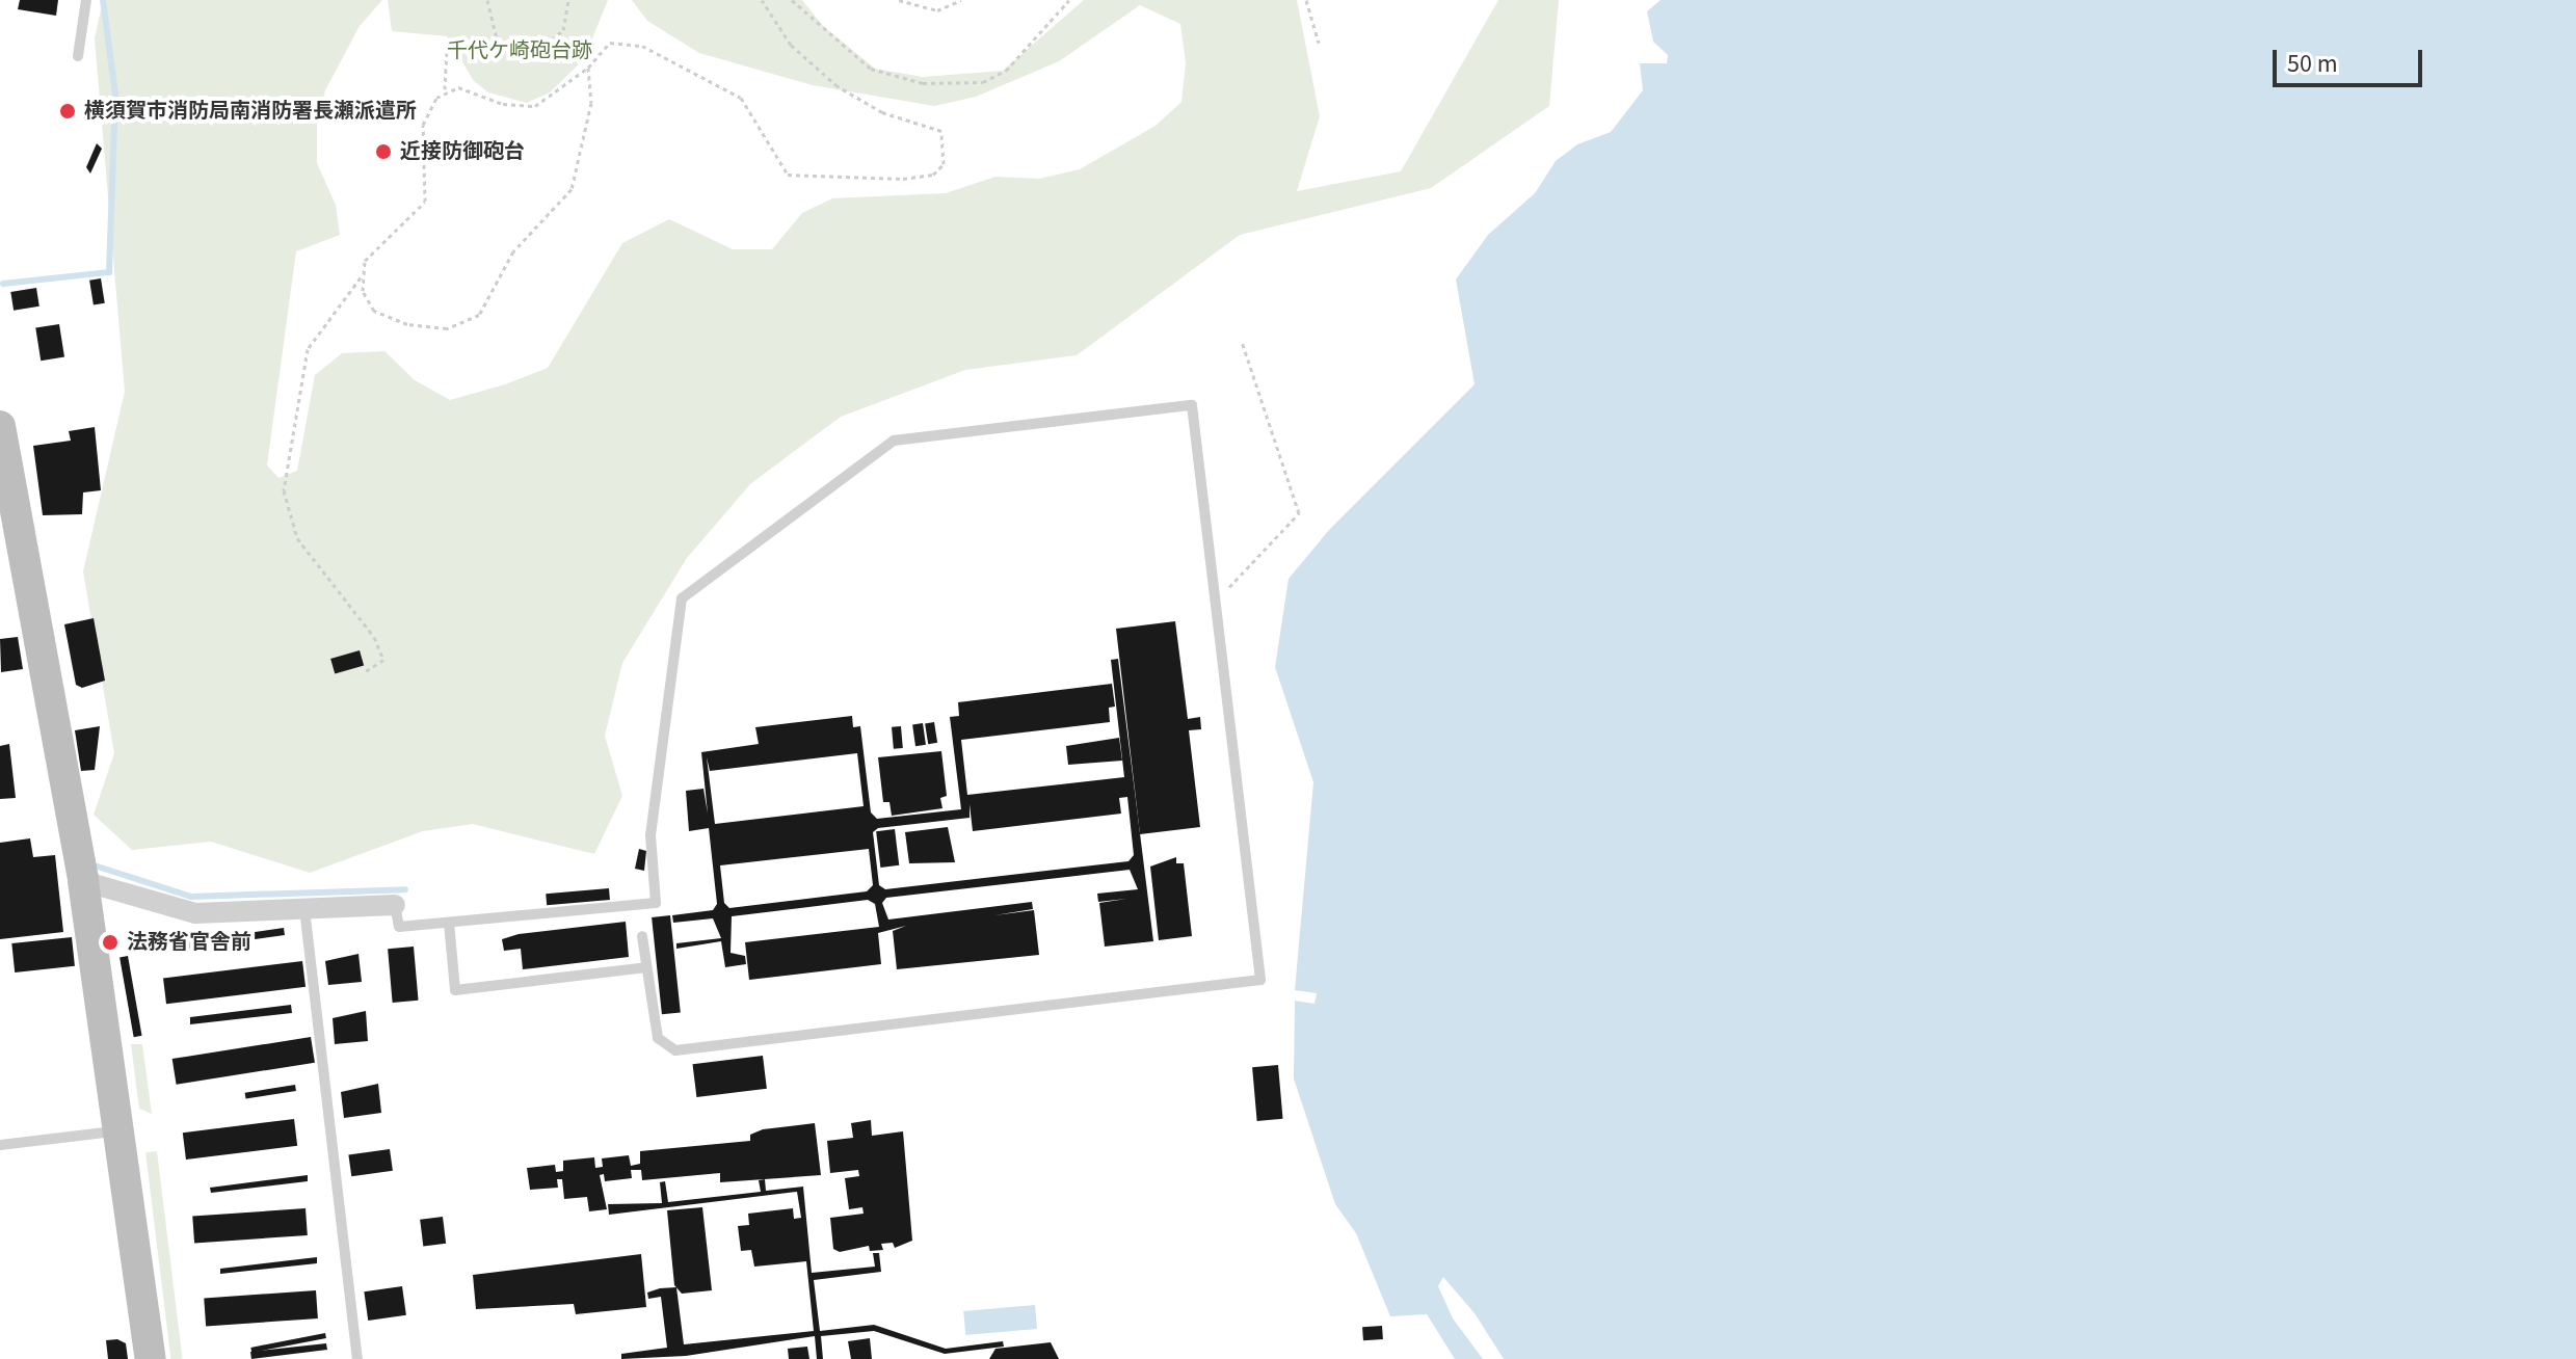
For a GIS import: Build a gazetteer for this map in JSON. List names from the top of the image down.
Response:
{
  "parks": ["千代ケ崎砲台跡"],
  "places": ["横須賀市消防局南消防署長瀬派遣所", "近接防御砲台", "法務省官舎前"],
  "scale_bar": "50 m"
}
